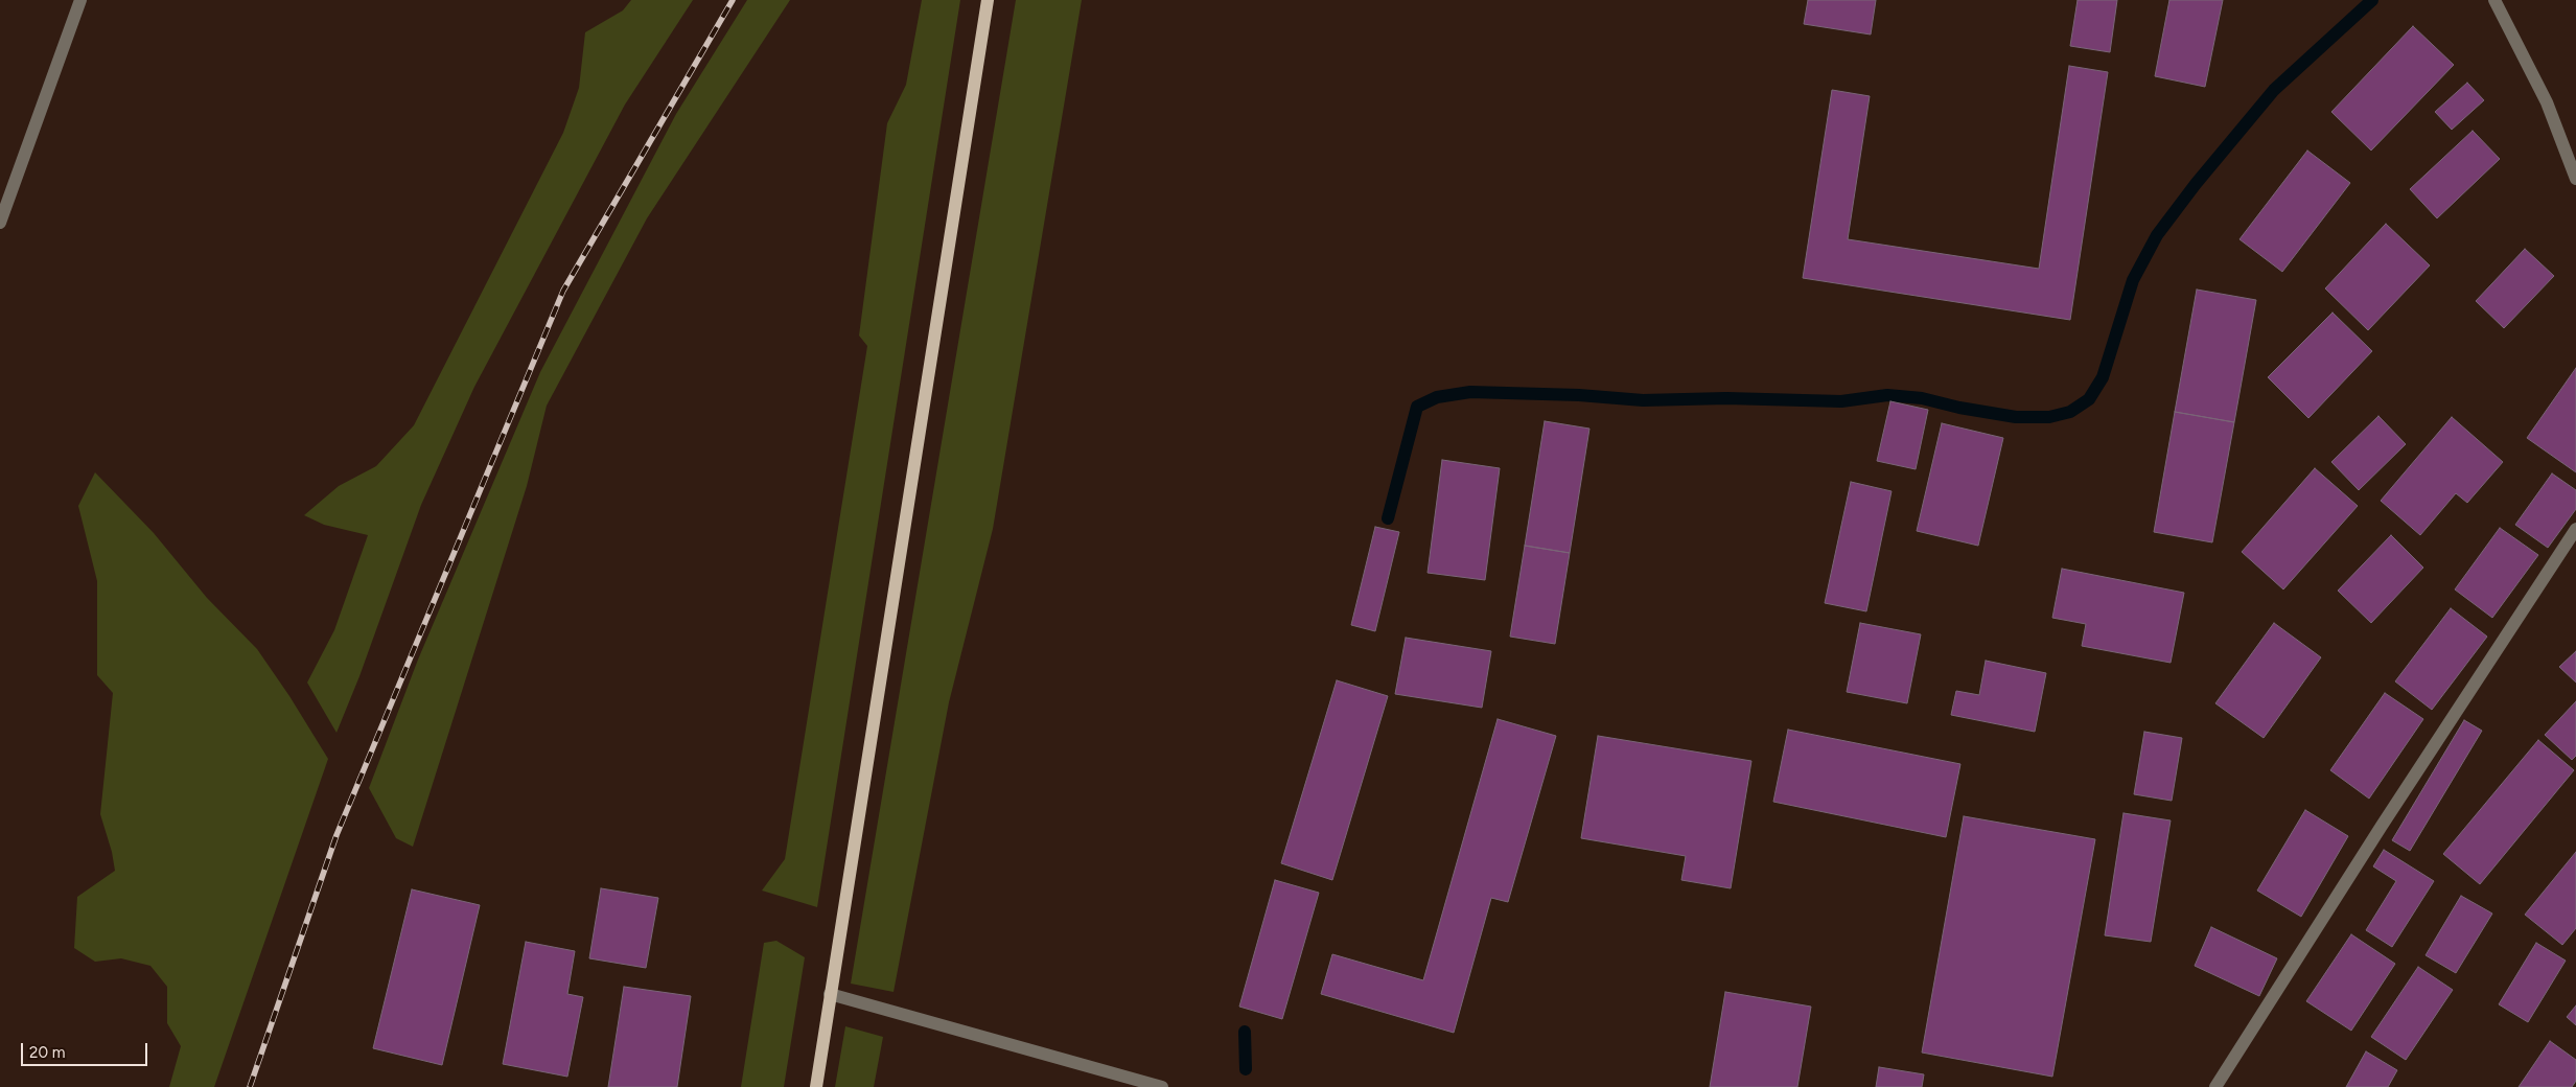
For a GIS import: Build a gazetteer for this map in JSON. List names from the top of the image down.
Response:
{
  "scale_bar": "20 m"
}
